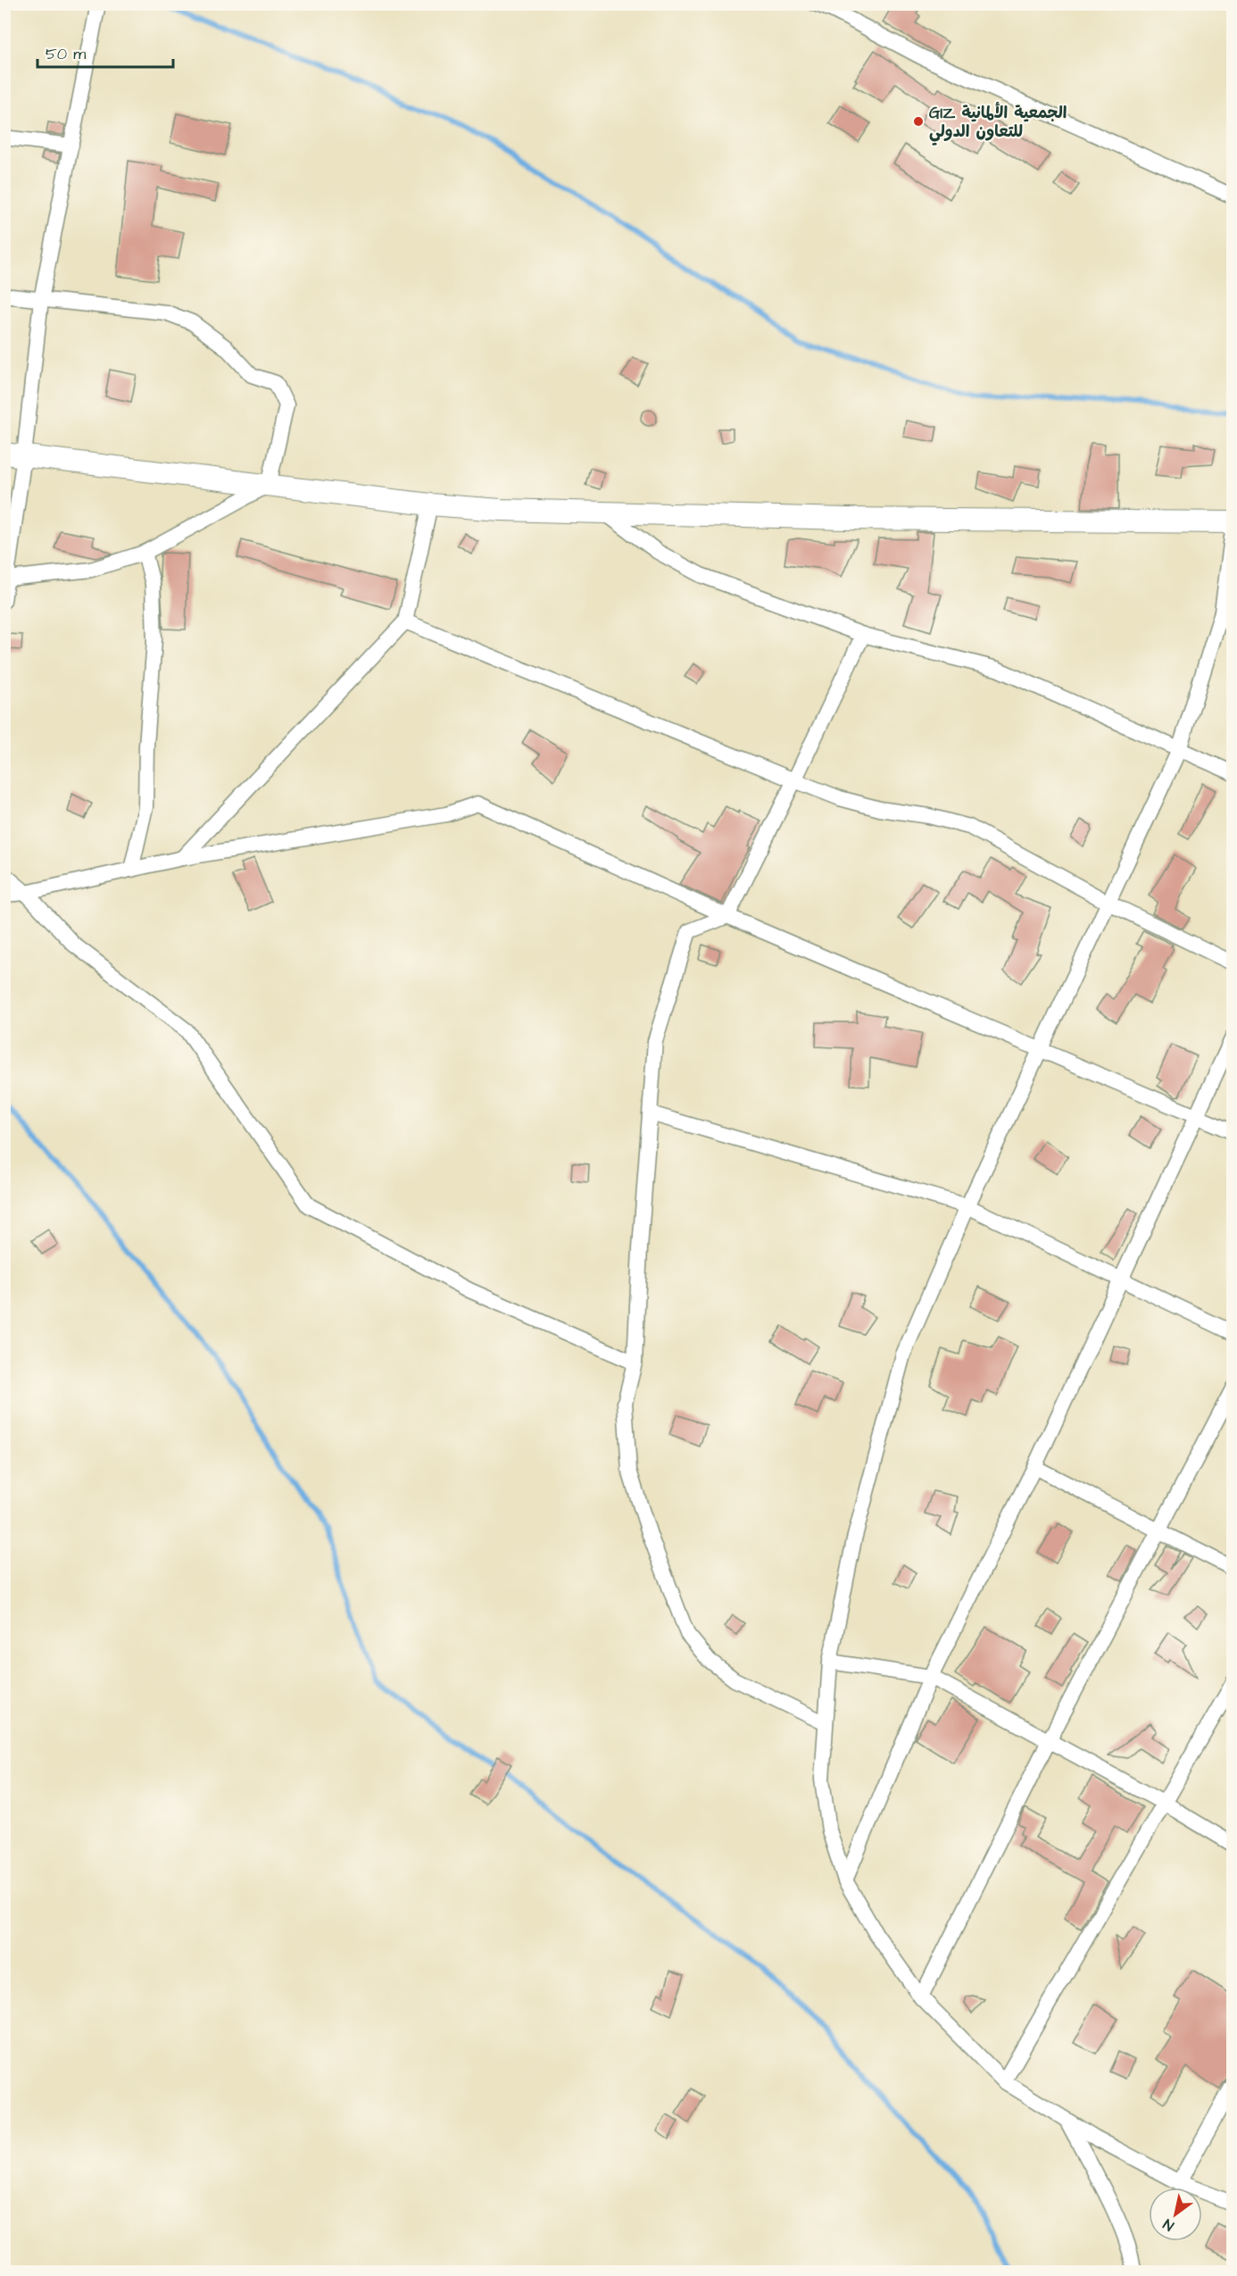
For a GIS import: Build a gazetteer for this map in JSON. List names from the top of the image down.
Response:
{
  "places": ["GIZ الجمعية الألمانية للتعاون الدولي"],
  "scale_bar": "50 m",
  "north": "bottom left"
}
